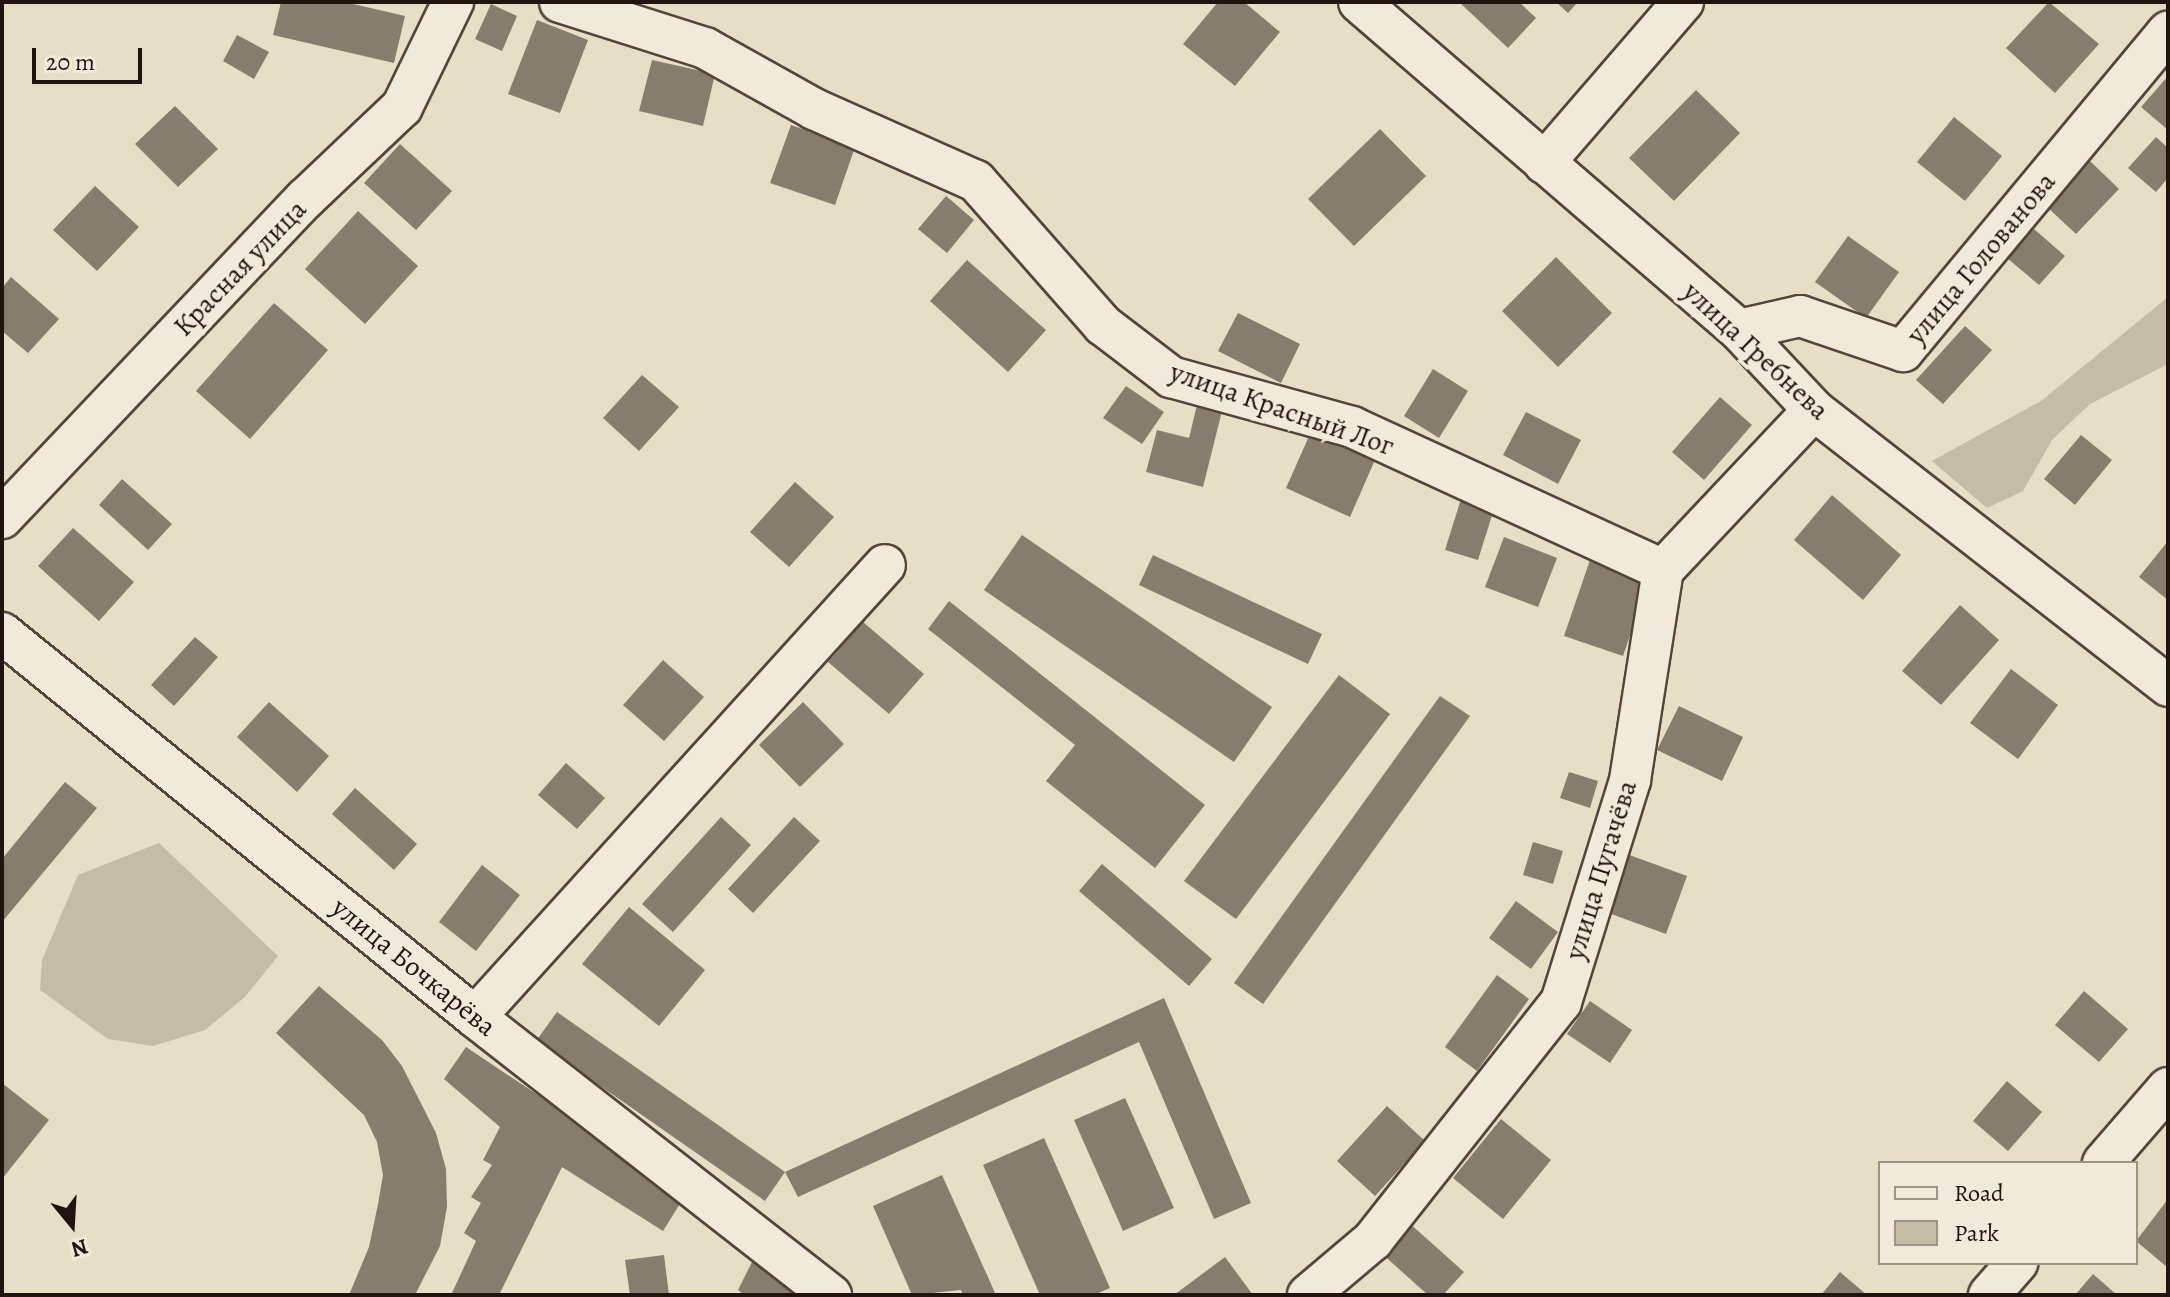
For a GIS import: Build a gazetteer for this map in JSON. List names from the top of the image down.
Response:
{
  "streets": {
    "street": [
      "улица Голованова",
      "Красная улица",
      "улица Гребнева",
      "улица Красный Лог",
      "улица Пугачёва",
      "улица Бочкарёва"
    ]
  },
  "crossings": [
    ["улица Голованова", "улица Гребнева"],
    ["улица Красный Лог", "улица Пугачёва"]
  ],
  "legend": ["Road", "Park"],
  "scale_bar": "20 m",
  "north": "bottom"
}
